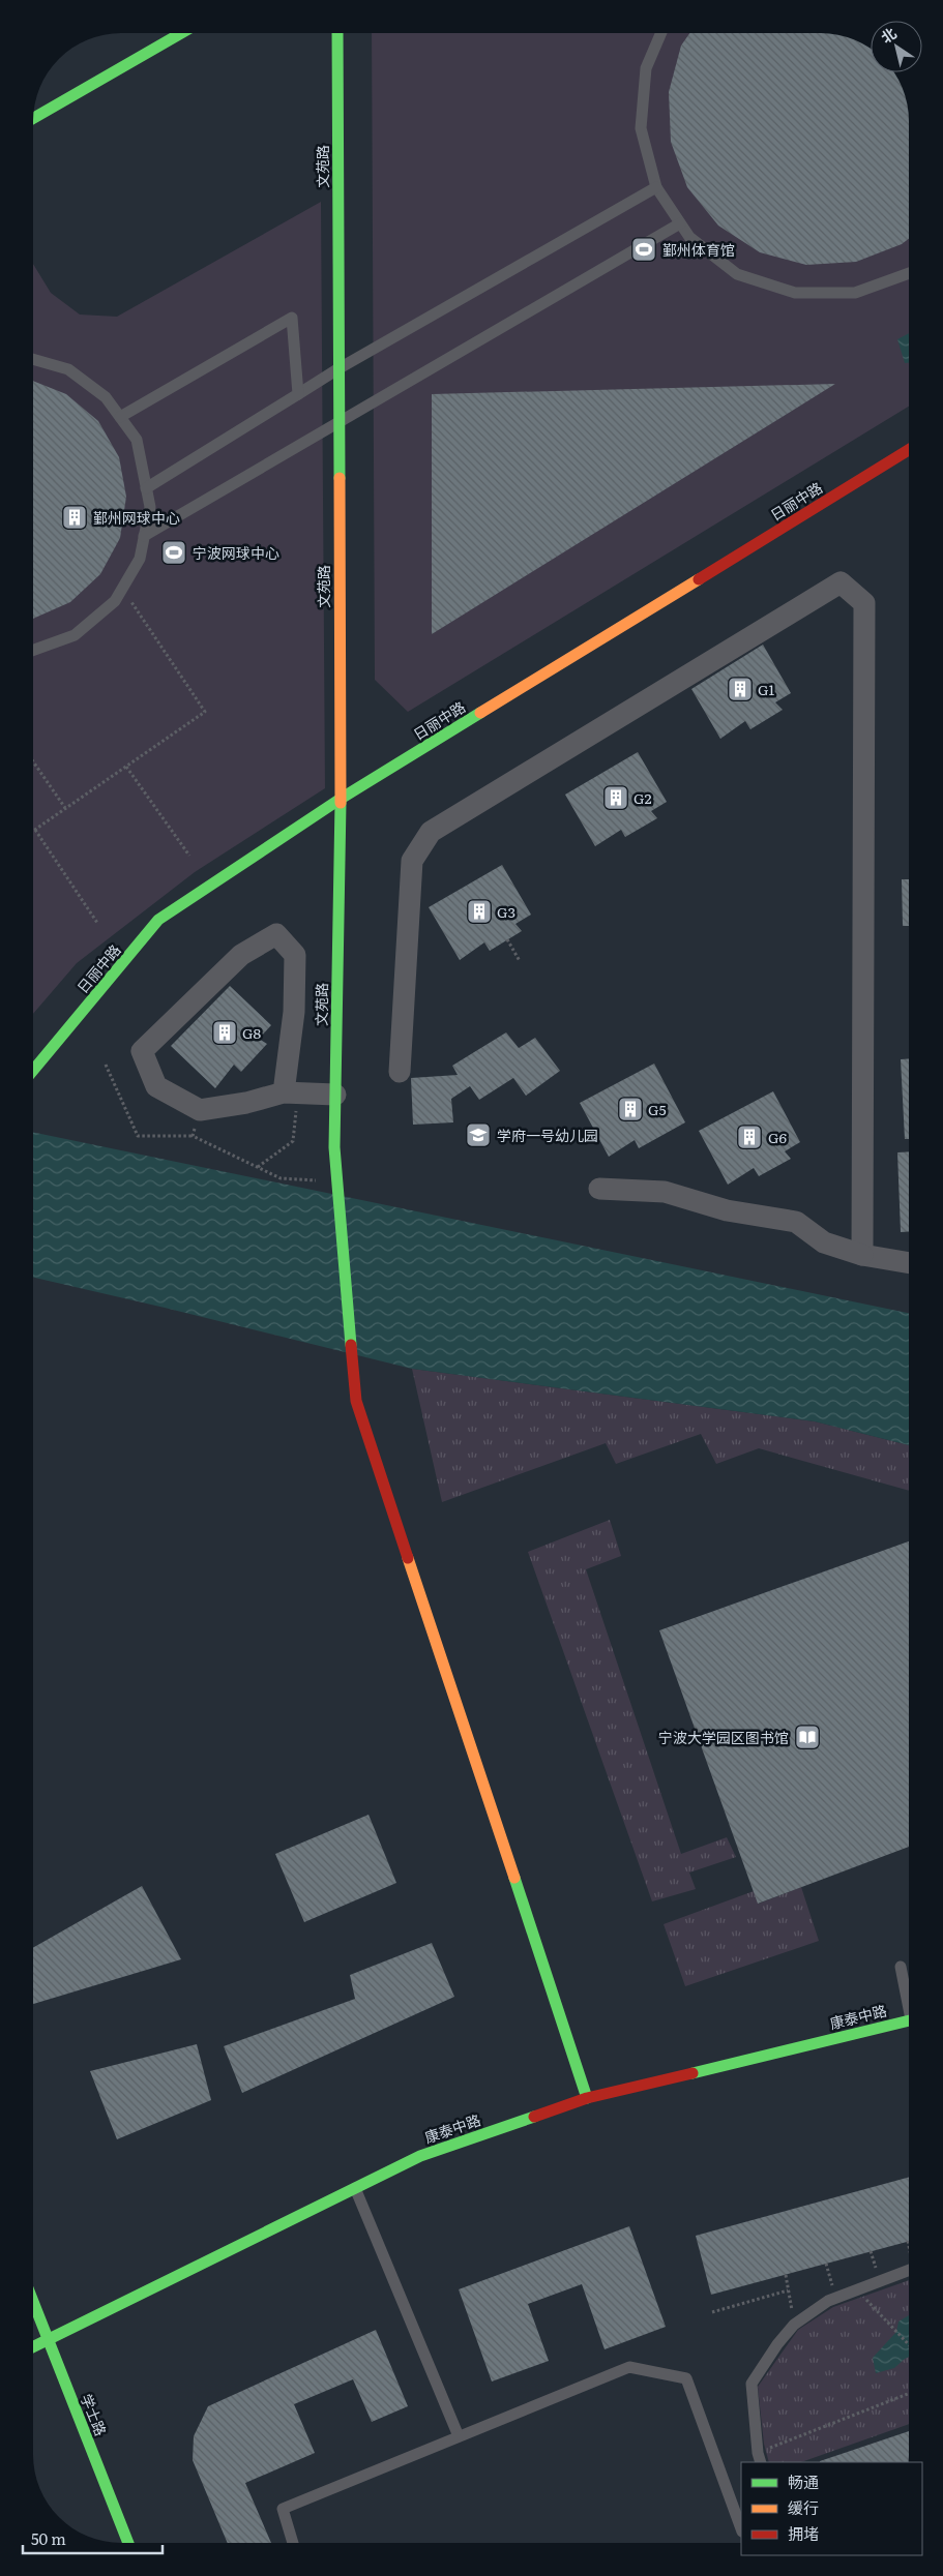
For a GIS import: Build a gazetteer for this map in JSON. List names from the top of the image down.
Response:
{
  "streets": {
    "street": [
      "文苑路",
      "日丽中路",
      "康泰中路",
      "学士路"
    ]
  },
  "crossings": [
    ["文苑路", "日丽中路"],
    ["文苑路", "康泰中路"],
    ["康泰中路", "学士路"]
  ],
  "places": {
    "sports": ["鄞州体育馆", "宁波网球中心"],
    "building": [
      "鄞州网球中心",
      "G1",
      "G2",
      "G3",
      "G8",
      "G5",
      "G6"
    ],
    "school or university": ["学府一号幼儿园"],
    "library": ["宁波大学园区图书馆"]
  },
  "legend": ["畅通", "缓行", "拥堵"],
  "scale_bar": "50 m",
  "north": "top left"
}
